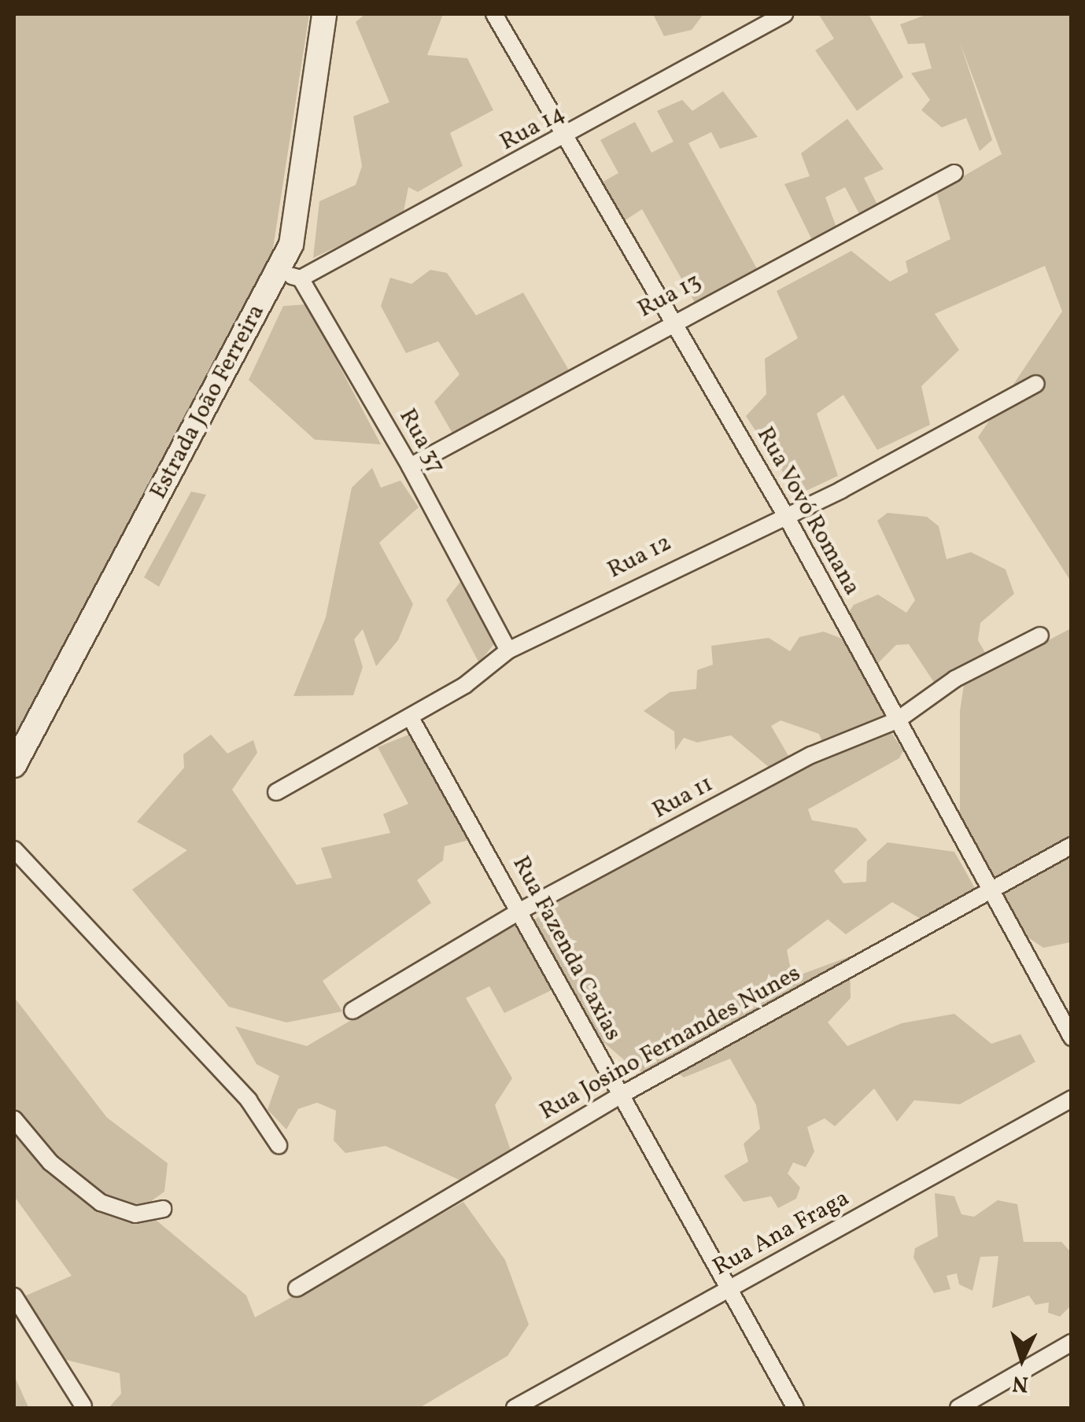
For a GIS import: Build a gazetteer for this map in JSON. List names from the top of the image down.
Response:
{
  "streets": {
    "street": [
      "Rua 14",
      "Rua 13",
      "Estrada João Ferreira",
      "Rua 37",
      "Rua Vovó Romana",
      "Rua 12",
      "Rua 11",
      "Rua Fazenda Caxias",
      "Rua Josino Fernandes Nunes",
      "Rua Ana Fraga"
    ]
  },
  "crossings": [
    ["Rua 14", "Estrada João Ferreira"],
    ["Rua 14", "Rua 37"],
    ["Rua 14", "Rua Vovó Romana"],
    ["Rua 13", "Rua 37"],
    ["Rua 13", "Rua Vovó Romana"],
    ["Estrada João Ferreira", "Rua 37"],
    ["Rua 37", "Rua 12"],
    ["Rua Vovó Romana", "Rua 12"],
    ["Rua Vovó Romana", "Rua 11"],
    ["Rua Vovó Romana", "Rua Josino Fernandes Nunes"],
    ["Rua 12", "Rua Fazenda Caxias"],
    ["Rua 11", "Rua Fazenda Caxias"],
    ["Rua Fazenda Caxias", "Rua Josino Fernandes Nunes"],
    ["Rua Fazenda Caxias", "Rua Ana Fraga"]
  ],
  "north": "bottom"
}
